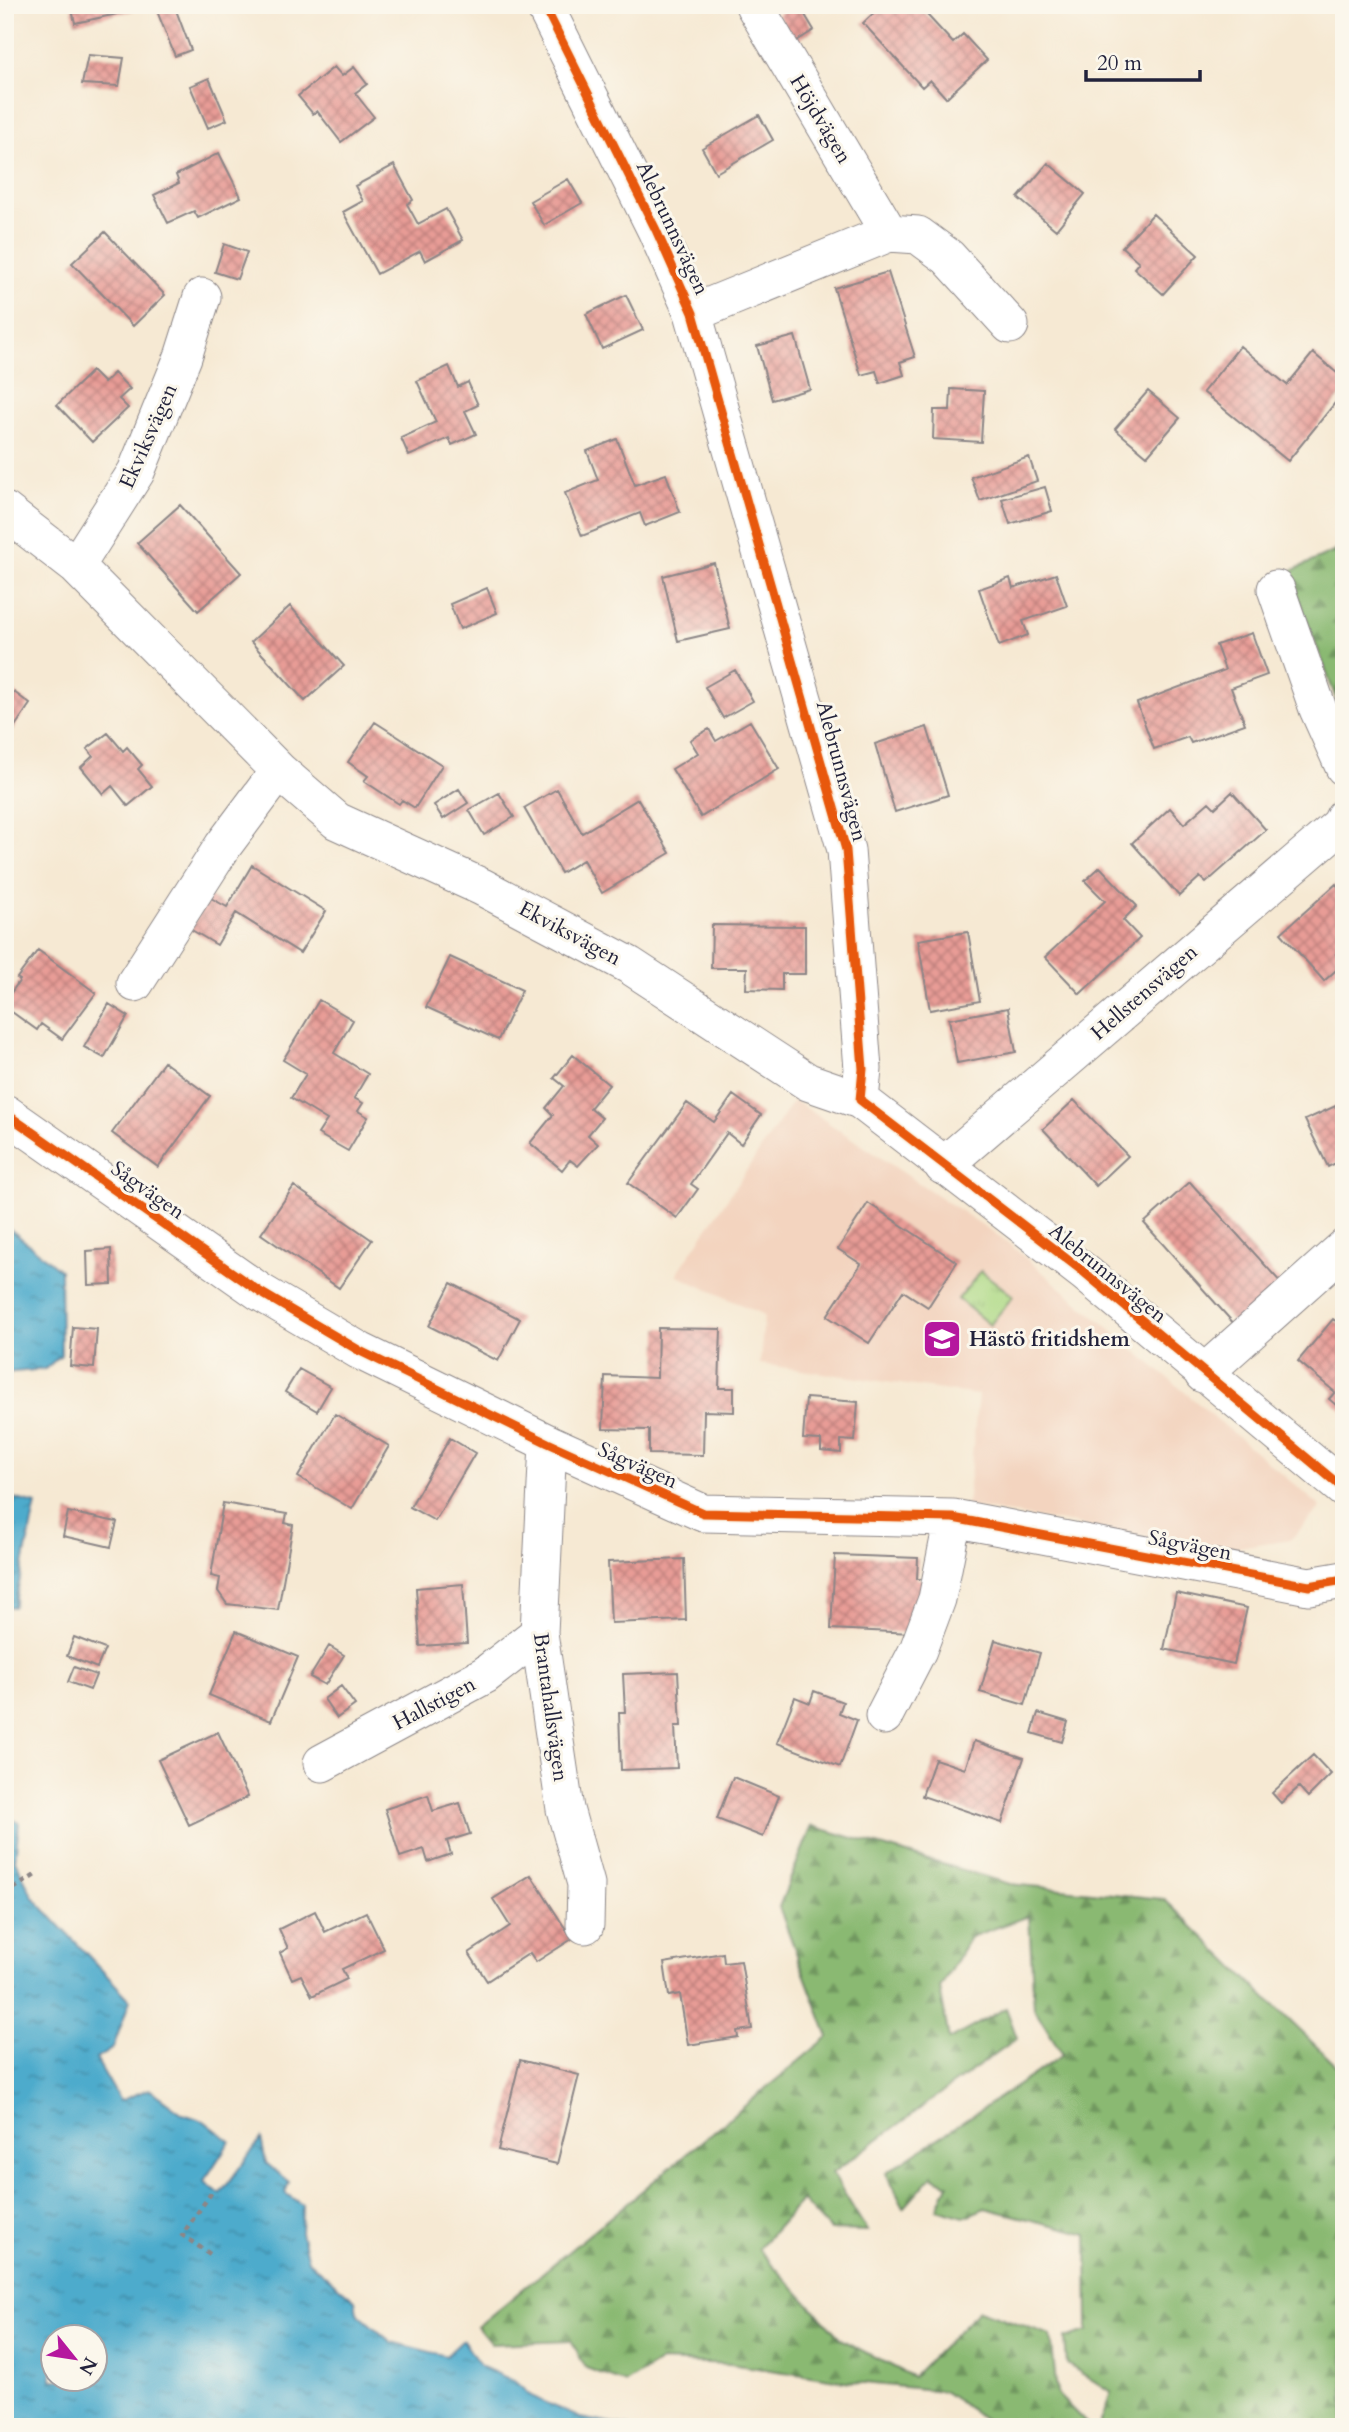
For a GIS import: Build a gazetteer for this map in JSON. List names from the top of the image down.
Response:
{
  "streets": {
    "street": [
      "Höjdvägen",
      "Alebrunnsvägen",
      "Ekviksvägen",
      "Hellstensvägen",
      "Sågvägen",
      "Hallstigen",
      "Brantahallsvägen"
    ]
  },
  "crossings": [
    ["Alebrunnsvägen", "Ekviksvägen"],
    ["Alebrunnsvägen", "Hellstensvägen"],
    ["Sågvägen", "Brantahallsvägen"],
    ["Hallstigen", "Brantahallsvägen"]
  ],
  "places": {
    "school or university": ["Hästö fritidshem"]
  },
  "scale_bar": "20 m",
  "north": "bottom right"
}
